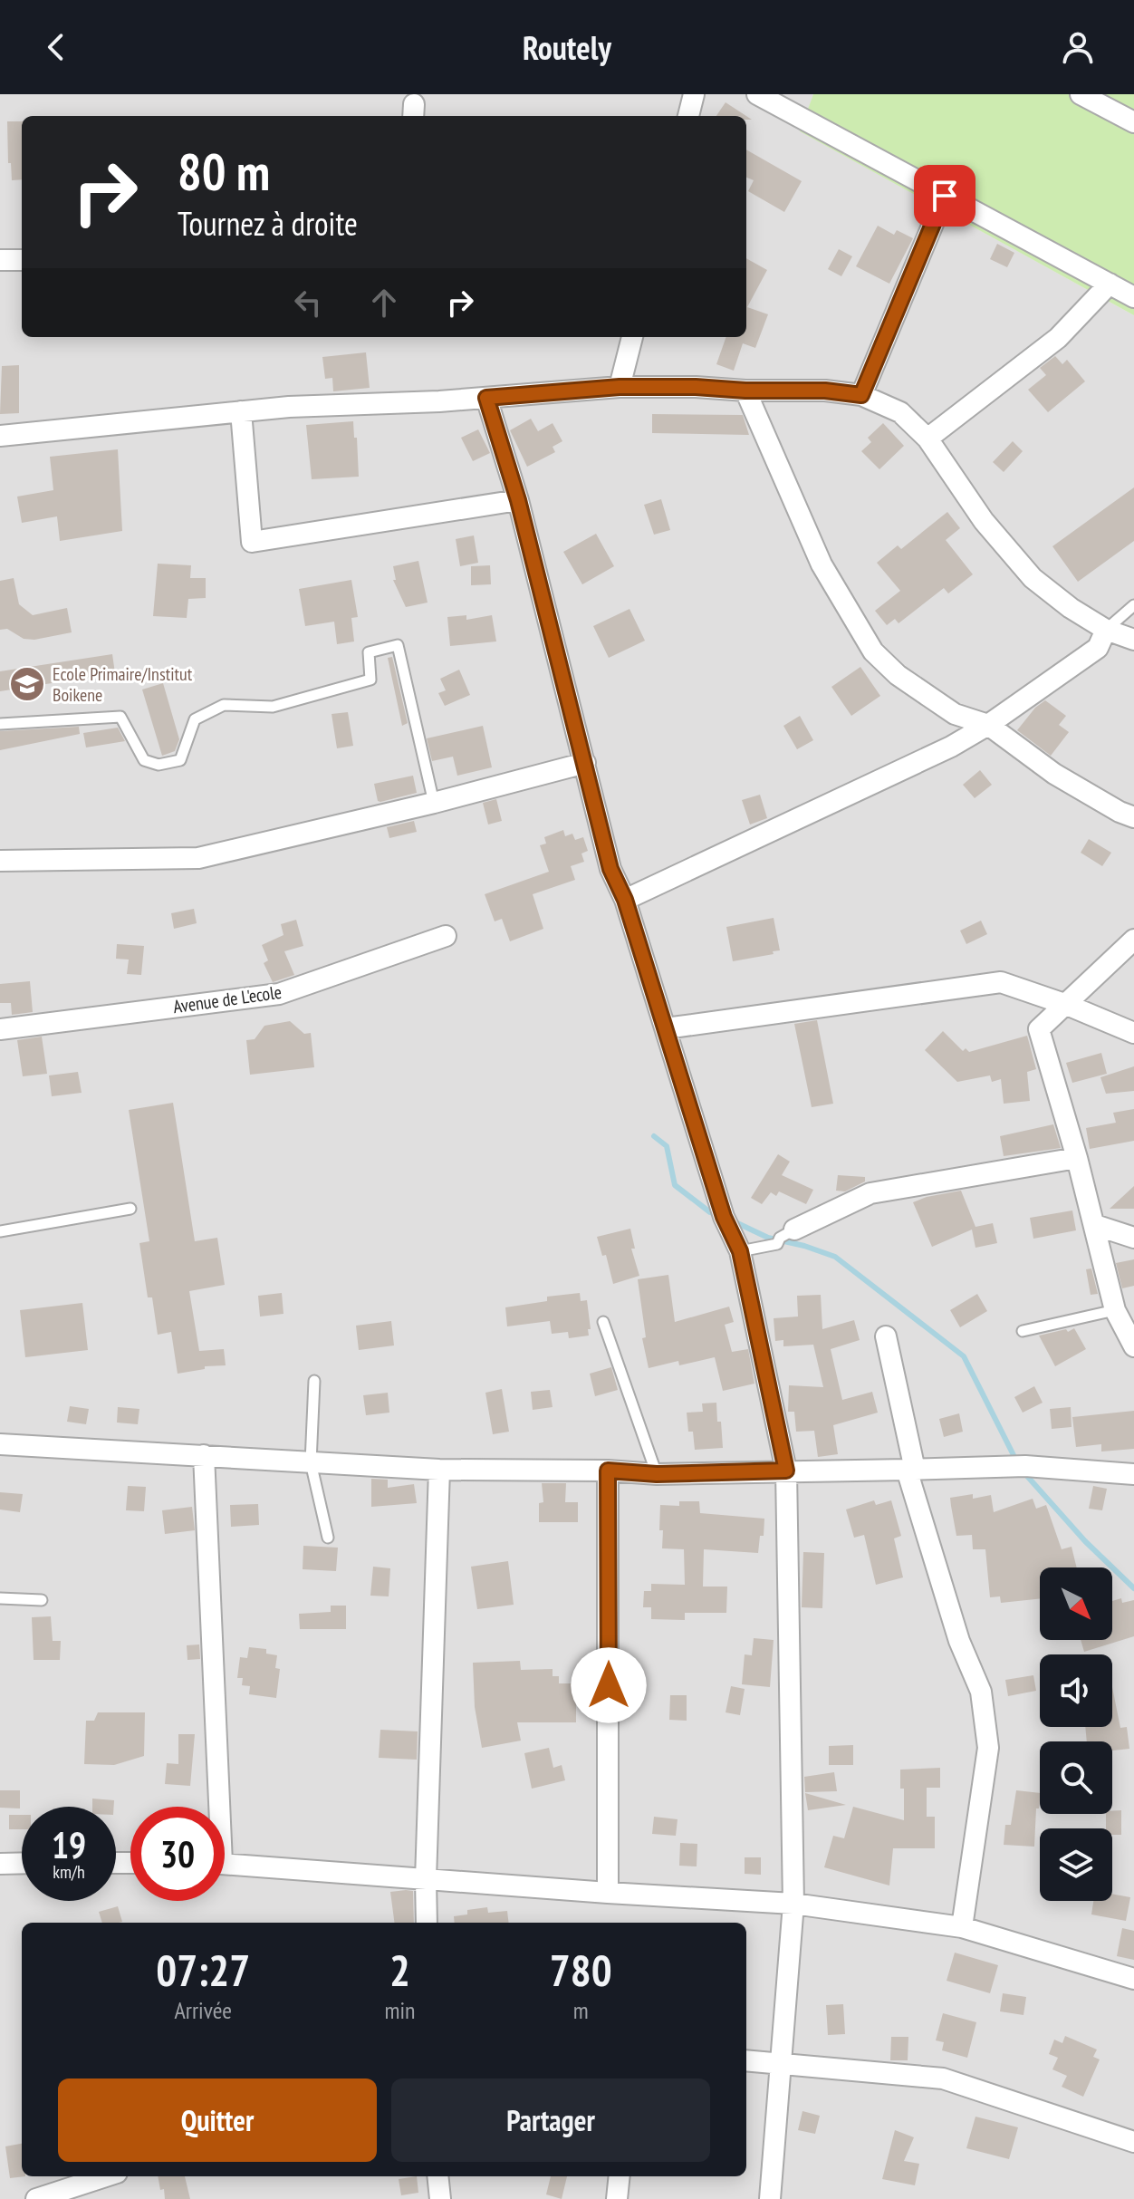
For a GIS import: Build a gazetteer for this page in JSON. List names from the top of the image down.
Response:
{
  "streets": {
    "street": ["Avenue de L'ecole"]
  },
  "places": {
    "school or university": ["Ecole Primaire/Institut Boikene"]
  },
  "north": "bottom right",
  "page": {
    "header": "Routely",
    "turn": ["80 m", "Tournez à droite"],
    "speed": "19 km/h",
    "limit": "30",
    "eta": [
      "07:27",
      "Arrivée",
      "2",
      "min",
      "780",
      "m"
    ],
    "buttons": ["Quitter", "Partager"]
  }
}
